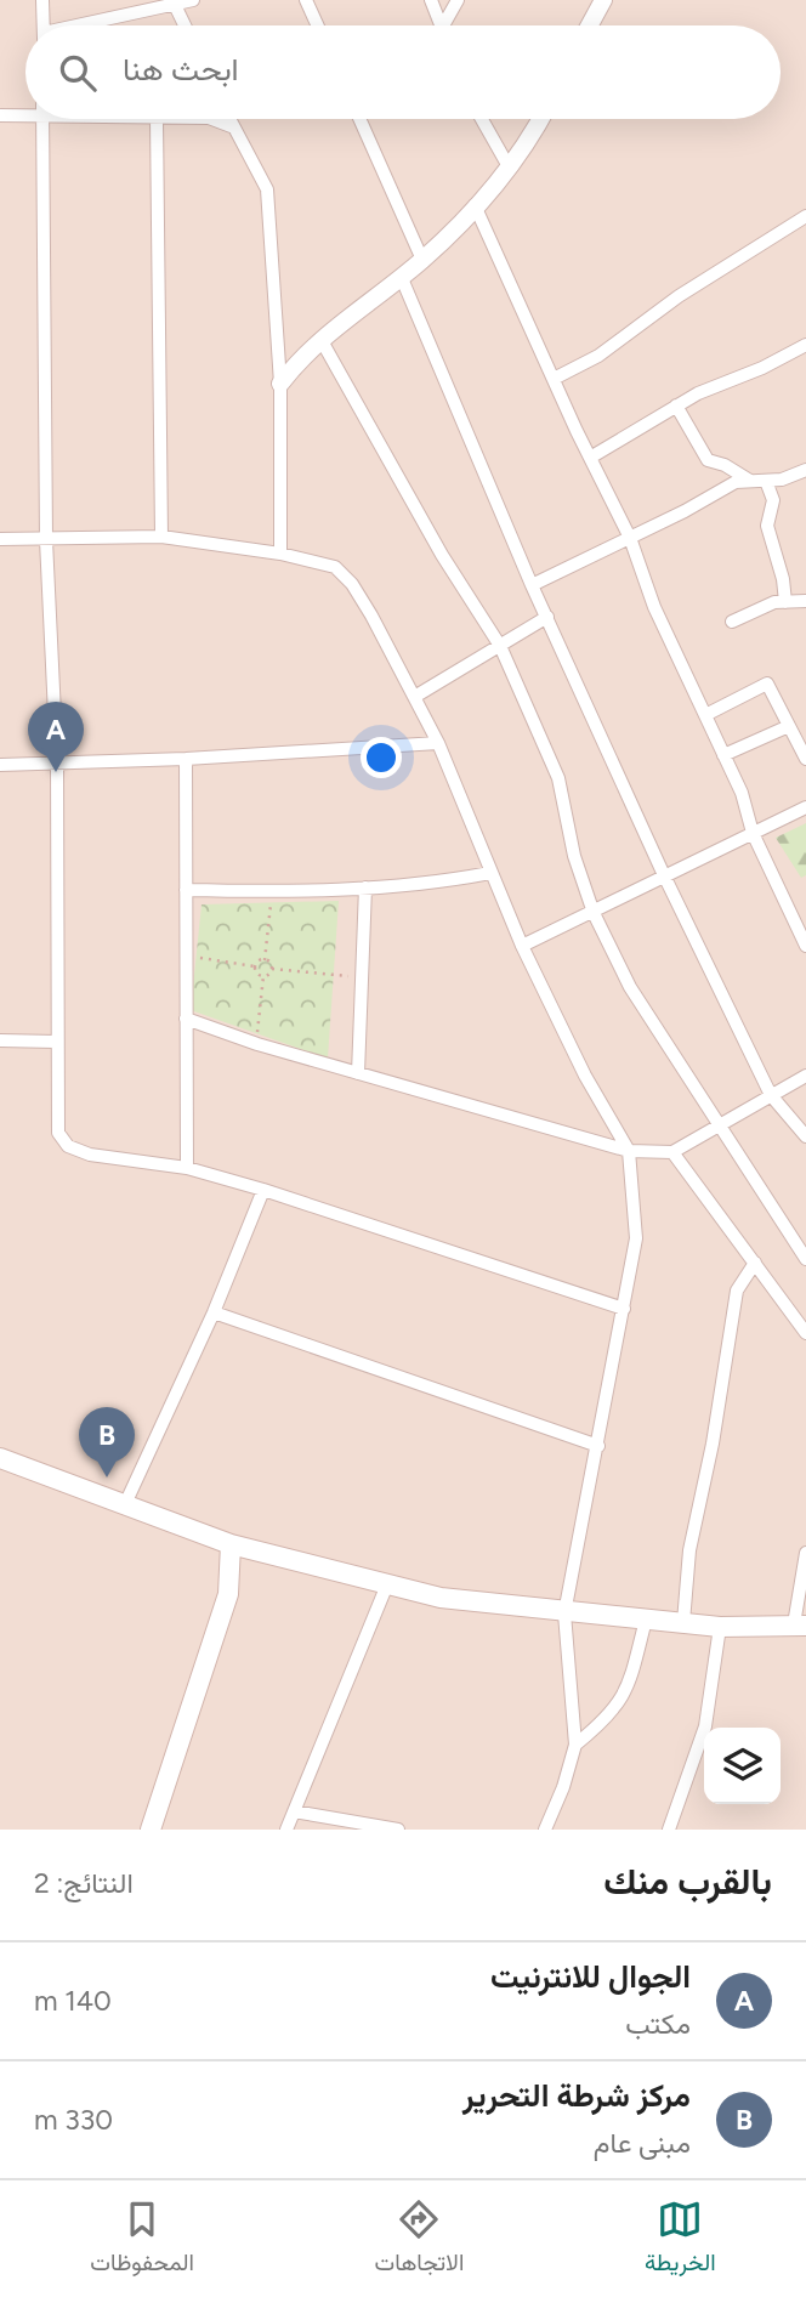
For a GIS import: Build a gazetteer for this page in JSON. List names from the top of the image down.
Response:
{
  "page": {
    "search": "ابحث هنا",
    "pins": ["A", "B"],
    "heading": ["بالقرب منك", "النتائج: 2"],
    "list": [
      {
        "mark": "A",
        "name": "الجوال للانترنيت",
        "note": "مكتب",
        "value": "140 m"
      },
      {
        "mark": "B",
        "name": "مركز شرطة التحرير",
        "note": "مبنى عام",
        "value": "330 m"
      }
    ],
    "nav": ["الخريطة", "الاتجاهات", "المحفوظات"]
  }
}
